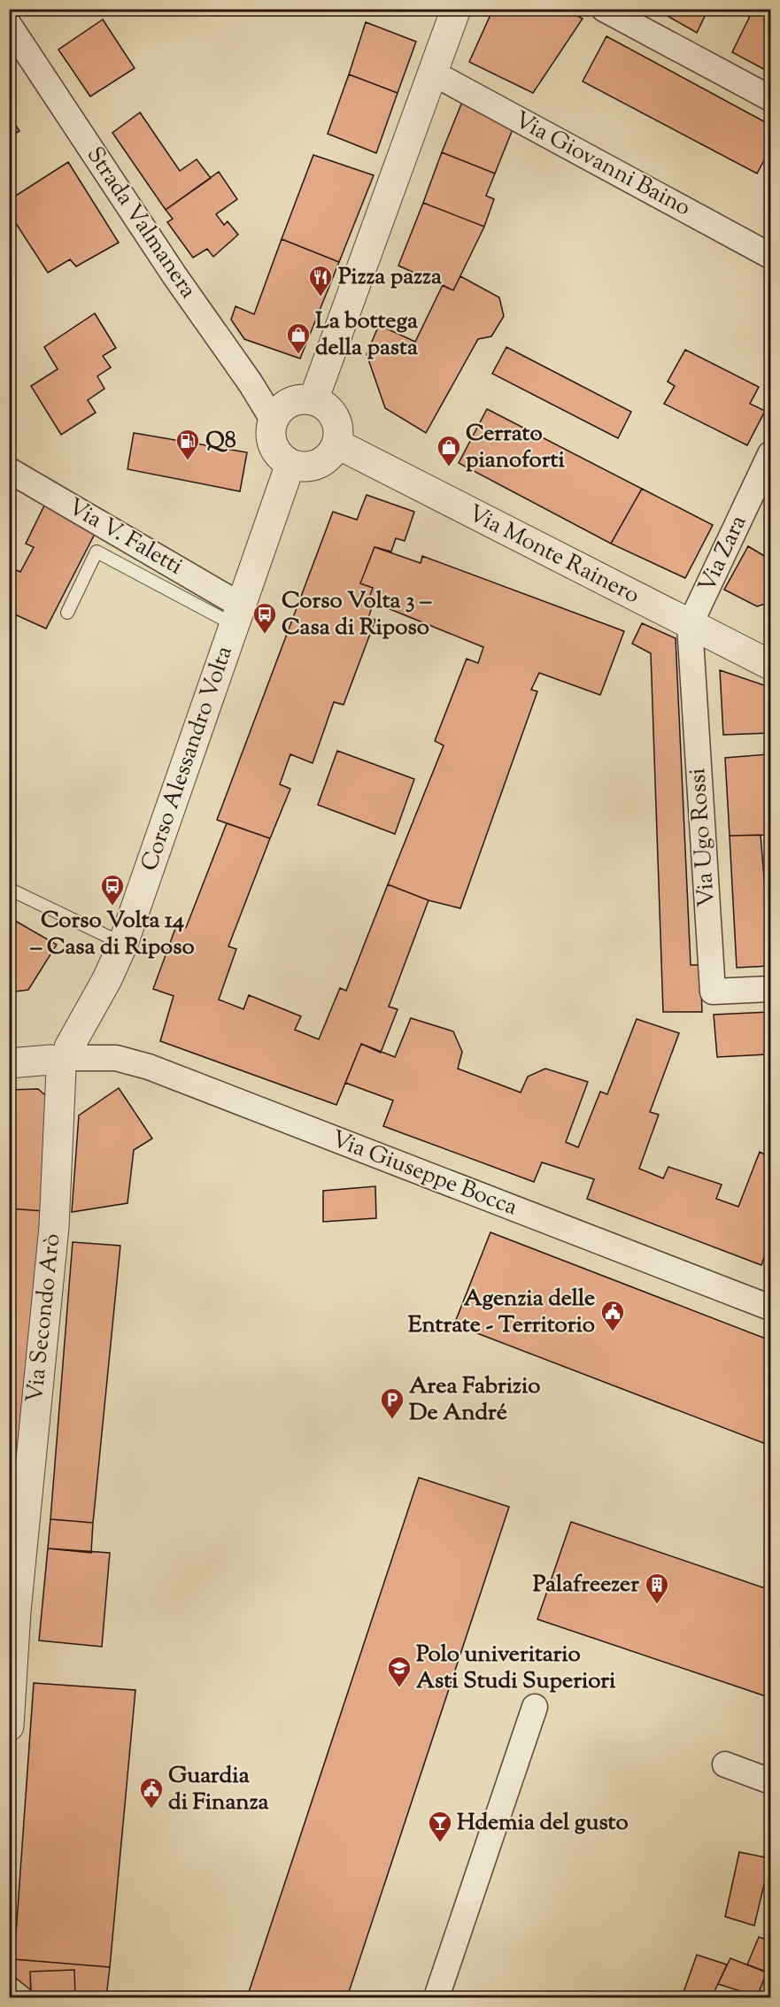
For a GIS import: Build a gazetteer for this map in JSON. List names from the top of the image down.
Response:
{
  "streets": {
    "street": [
      "Via Giovanni Baino",
      "Strada Valmanera",
      "Via V. Faletti",
      "Via Zara",
      "Via Monte Rainero",
      "Corso Alessandro Volta",
      "Via Ugo Rossi",
      "Via Giuseppe Bocca",
      "Via Secondo Arò"
    ]
  },
  "crossings": [
    ["Strada Valmanera", "Via Monte Rainero"],
    ["Strada Valmanera", "Corso Alessandro Volta"],
    ["Via V. Faletti", "Corso Alessandro Volta"],
    ["Via Zara", "Via Monte Rainero"],
    ["Via Zara", "Via Ugo Rossi"],
    ["Via Monte Rainero", "Corso Alessandro Volta"],
    ["Via Monte Rainero", "Via Ugo Rossi"],
    ["Corso Alessandro Volta", "Via Giuseppe Bocca"],
    ["Corso Alessandro Volta", "Via Secondo Arò"],
    ["Via Giuseppe Bocca", "Via Secondo Arò"]
  ],
  "places": {
    "restaurant": ["Pizza pazza"],
    "shop": ["La bottega della pasta", "Cerrato pianoforti"],
    "fuel station": ["Q8"],
    "bus stop": ["Corso Volta 3 – Casa di Riposo", "Corso Volta 14 – Casa di Riposo"],
    "public building": ["Agenzia delle Entrate - Territorio", "Guardia di Finanza"],
    "parking": ["Area Fabrizio De André"],
    "building": ["Palafreezer"],
    "school or university": ["Polo univeritario Asti Studi Superiori"],
    "bar": ["Hdemia del gusto"]
  }
}
